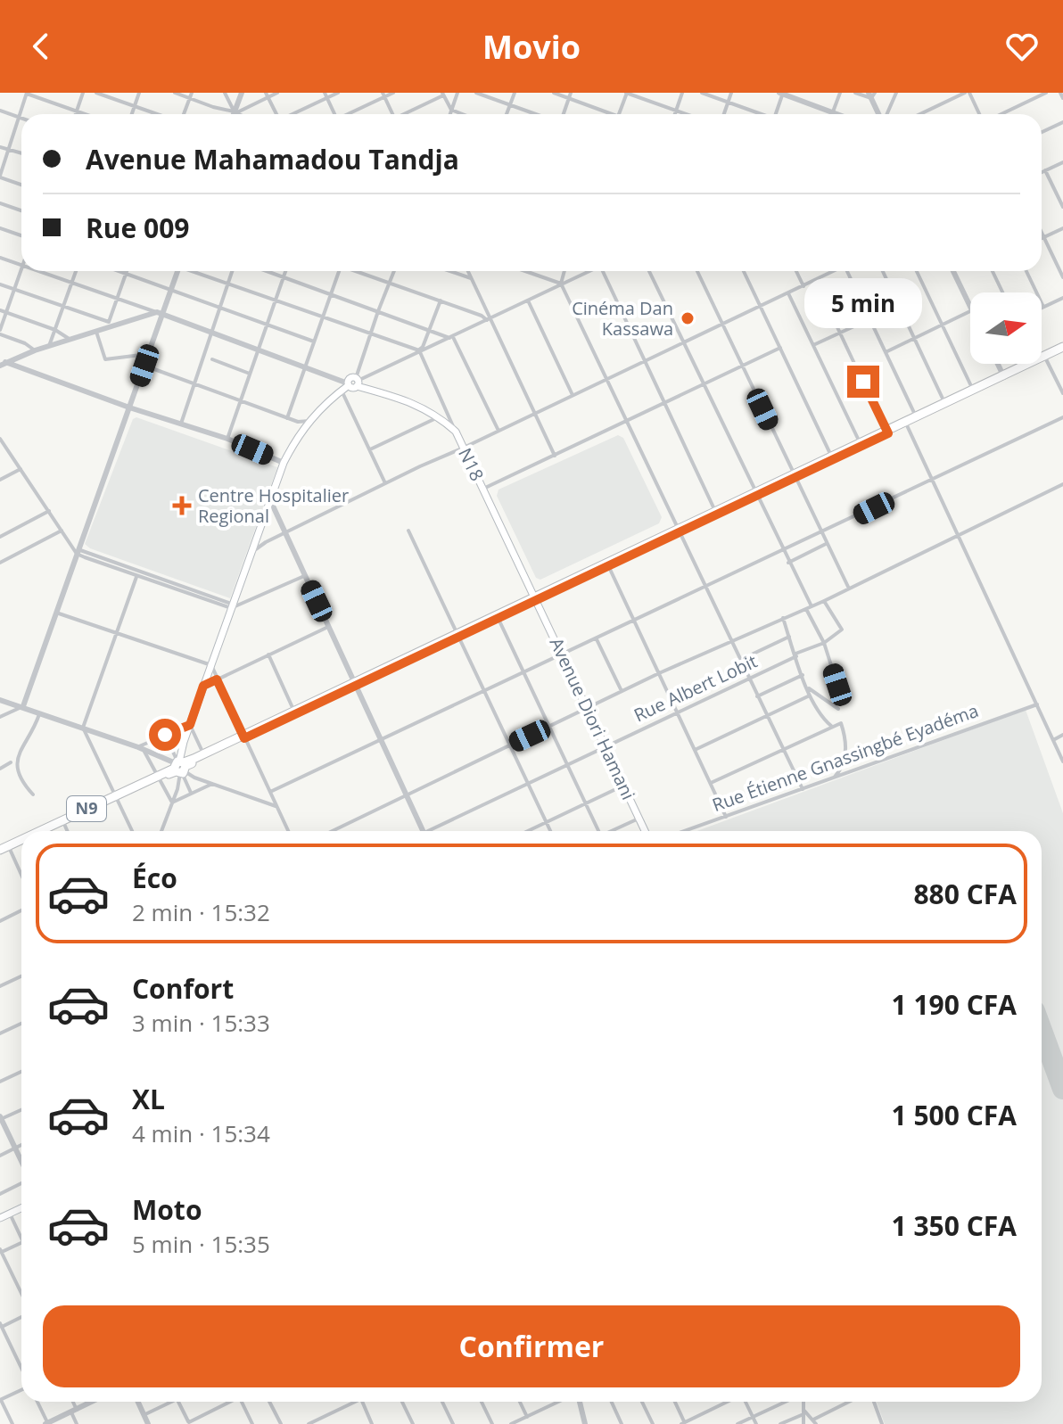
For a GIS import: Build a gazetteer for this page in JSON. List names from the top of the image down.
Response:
{
  "streets": {
    "highway": ["N9"],
    "main road": ["N18", "Avenue Diori Hamani"],
    "street": ["Rue Albert Lobit", "Rue Étienne Gnassingbé Eyadéma"]
  },
  "crossings": [
    ["N18", "Avenue Diori Hamani"],
    ["N18", "N9"],
    ["Rue Albert Lobit", "Avenue Diori Hamani"],
    ["Avenue Diori Hamani", "N9"]
  ],
  "places": {
    "other": ["Cinéma Dan Kassawa"],
    "health": ["Centre Hospitalier Regional"]
  },
  "north": "right",
  "page": {
    "header": "Movio",
    "banner": ["Avenue Mahamadou Tandja", "Rue 009"],
    "bubble": "5 min",
    "list": [
      {
        "name": "Éco",
        "note": "2 min · 15:32",
        "value": "880 CFA"
      },
      {
        "name": "Confort",
        "note": "3 min · 15:33",
        "value": "1 190 CFA"
      },
      {
        "name": "XL",
        "note": "4 min · 15:34",
        "value": "1 500 CFA"
      },
      {
        "name": "Moto",
        "note": "5 min · 15:35",
        "value": "1 350 CFA"
      }
    ],
    "buttons": "Confirmer"
  }
}
